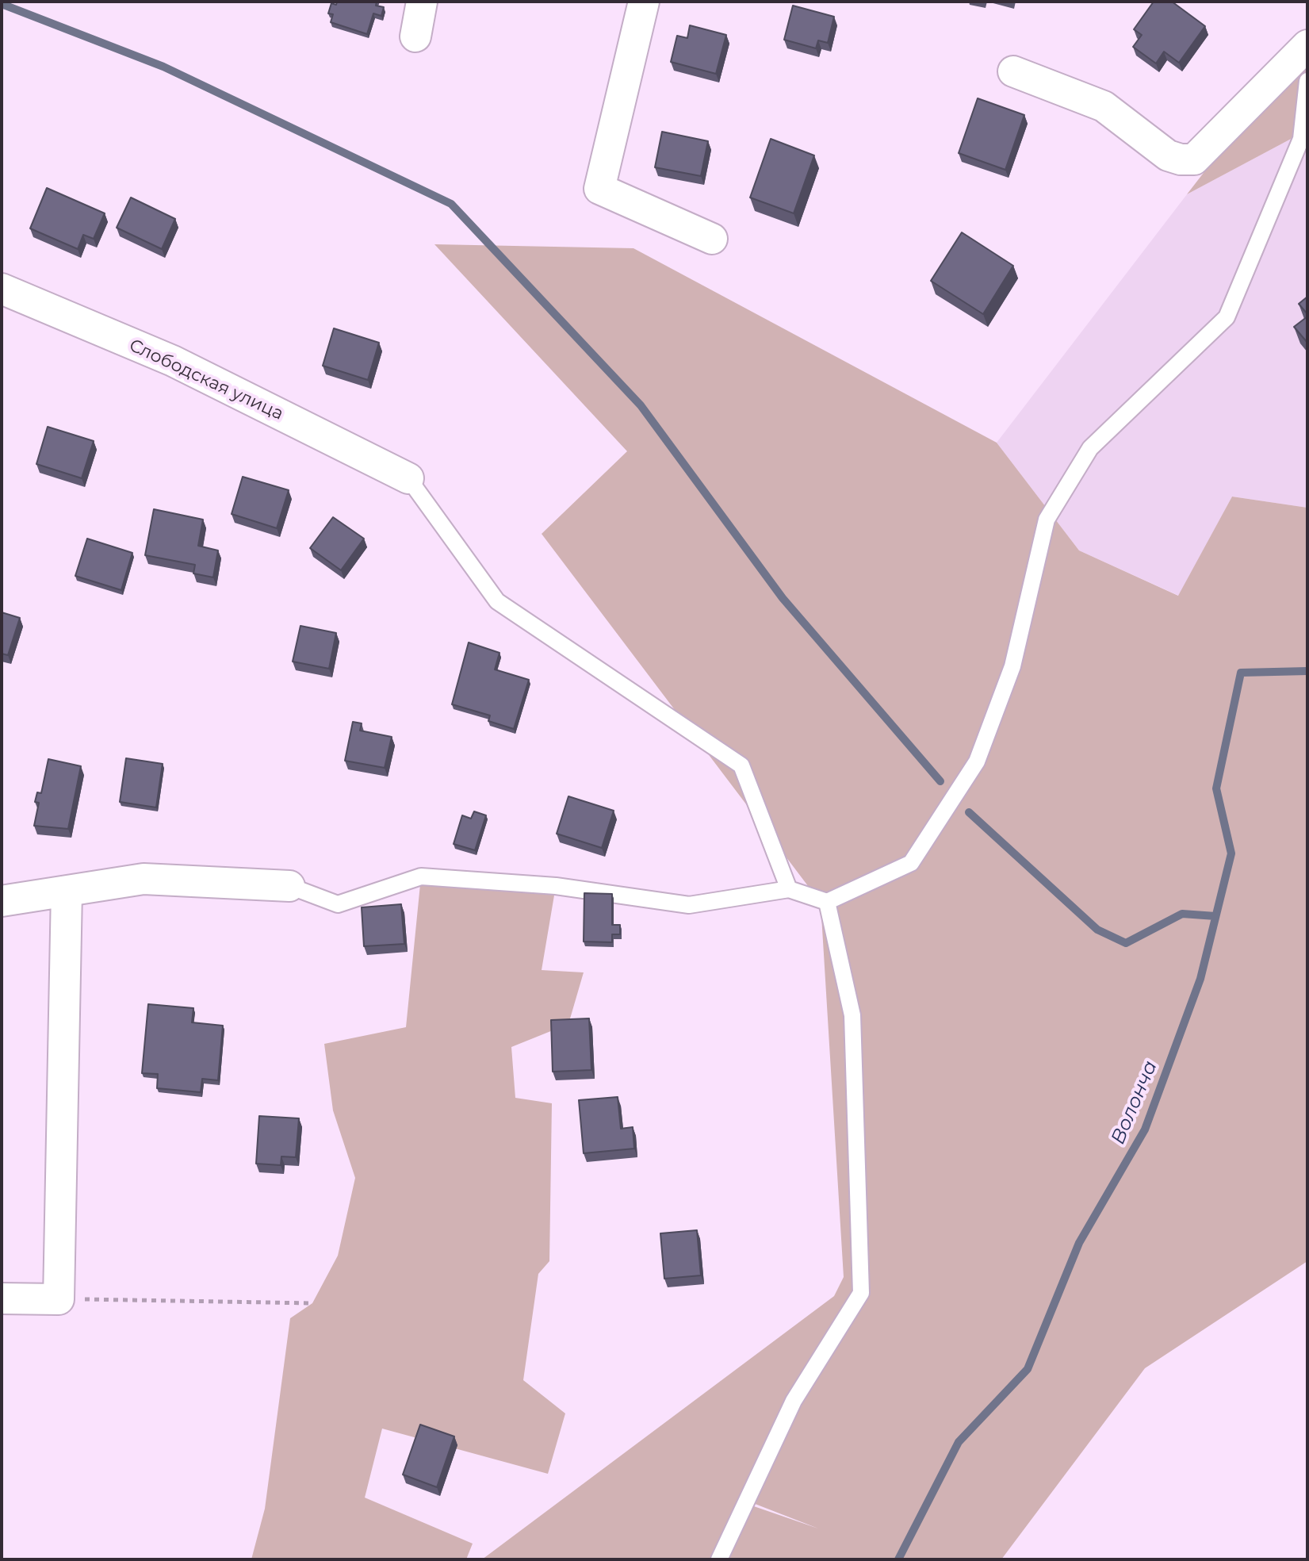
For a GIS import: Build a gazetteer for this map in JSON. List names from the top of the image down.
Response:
{
  "streets": {
    "street": ["Слободская улица"]
  },
  "water": ["Волонча"]
}
